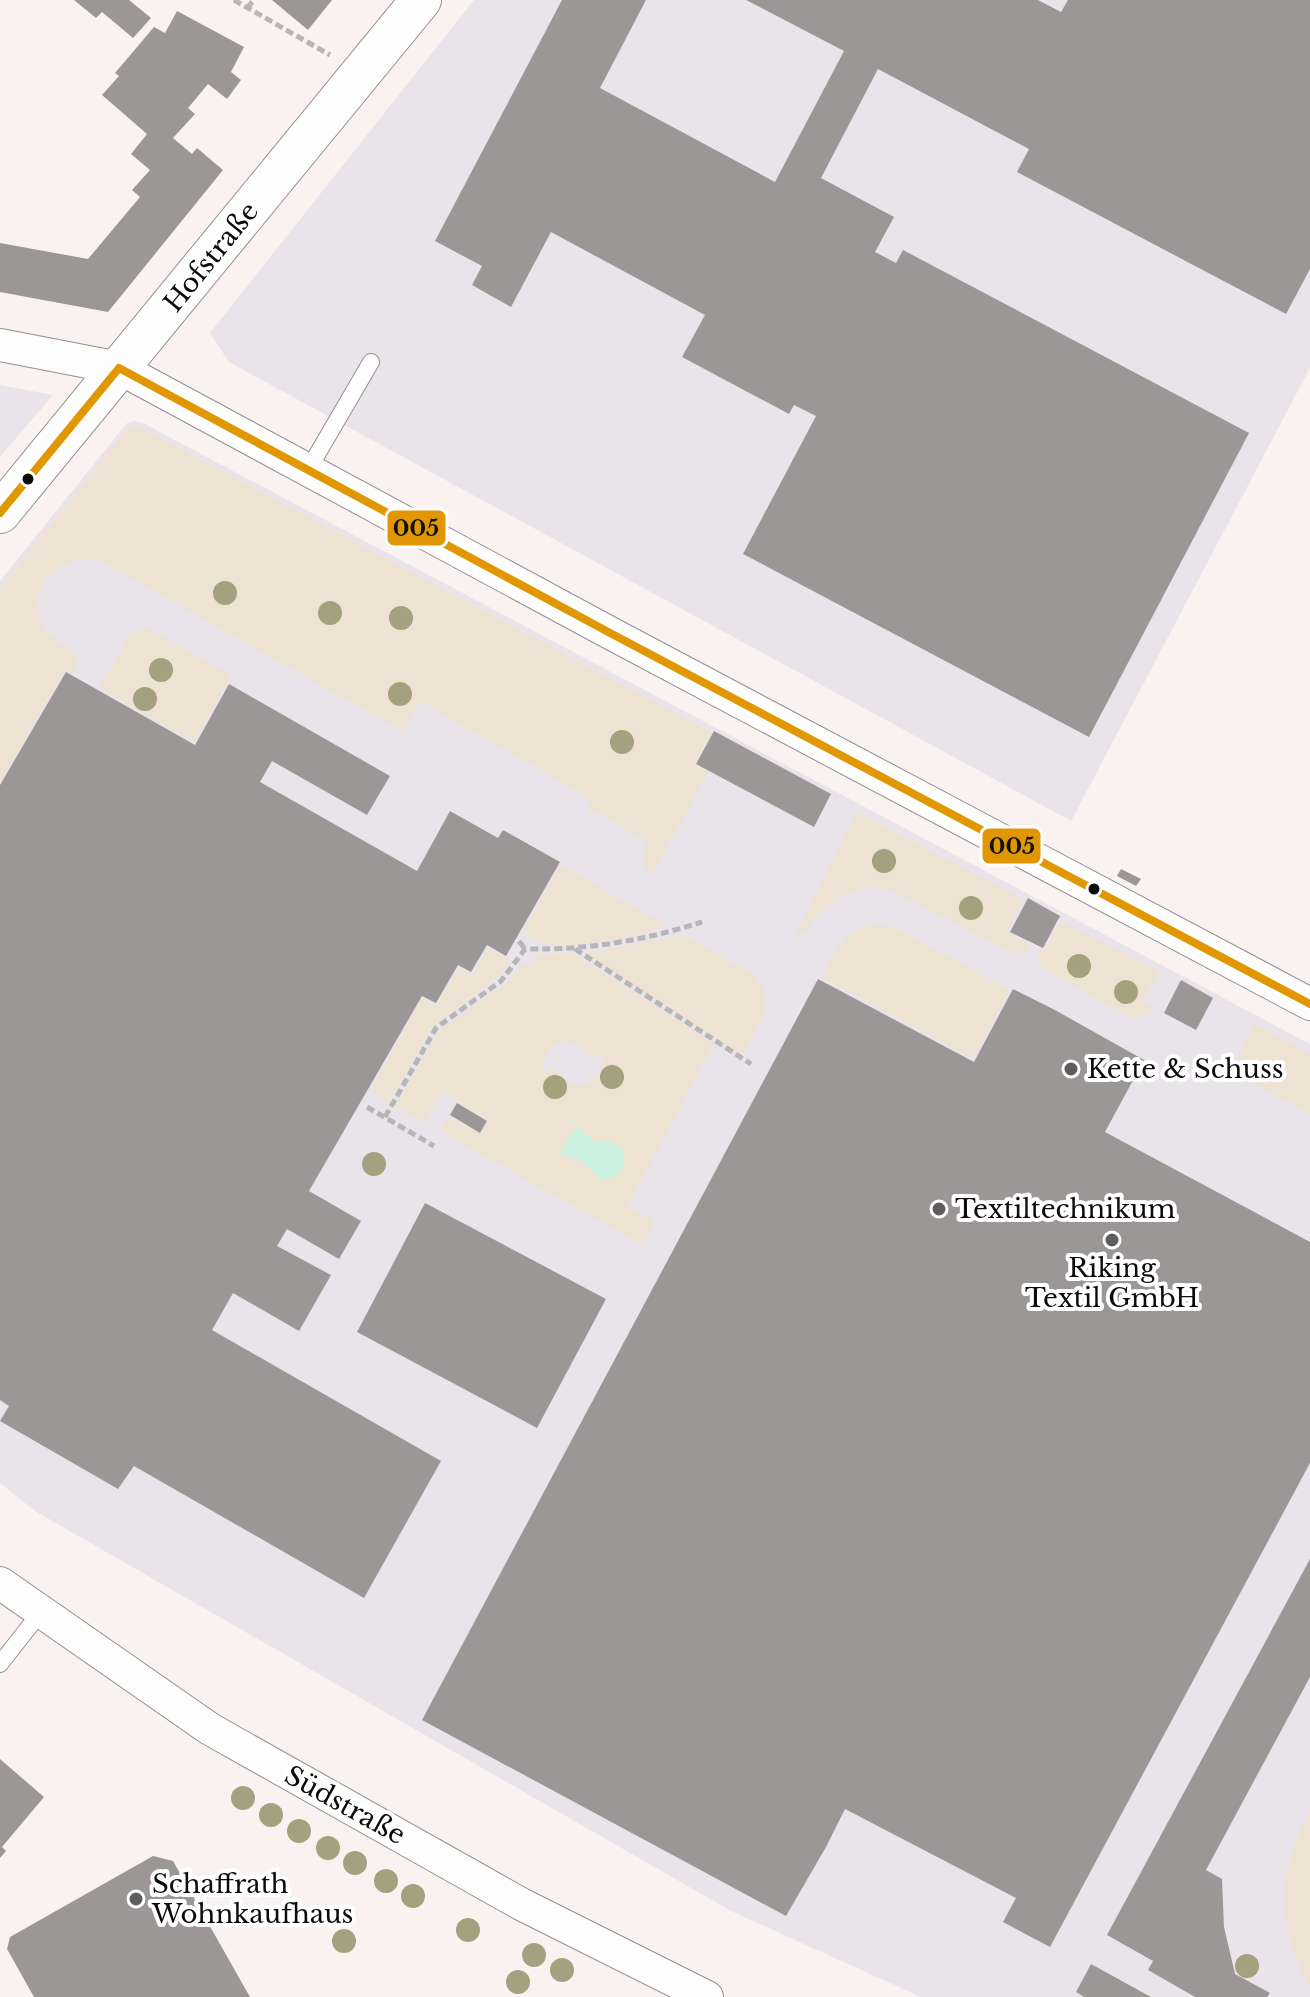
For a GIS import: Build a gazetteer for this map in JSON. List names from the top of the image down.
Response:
{
  "streets": {
    "street": ["Hofstraße", "Südstraße"]
  },
  "places": [
    "Kette & Schuss",
    "Textiltechnikum",
    "Riking Textil GmbH",
    "Schaffrath Wohnkaufhaus"
  ],
  "lines": ["transit line 005"]
}
